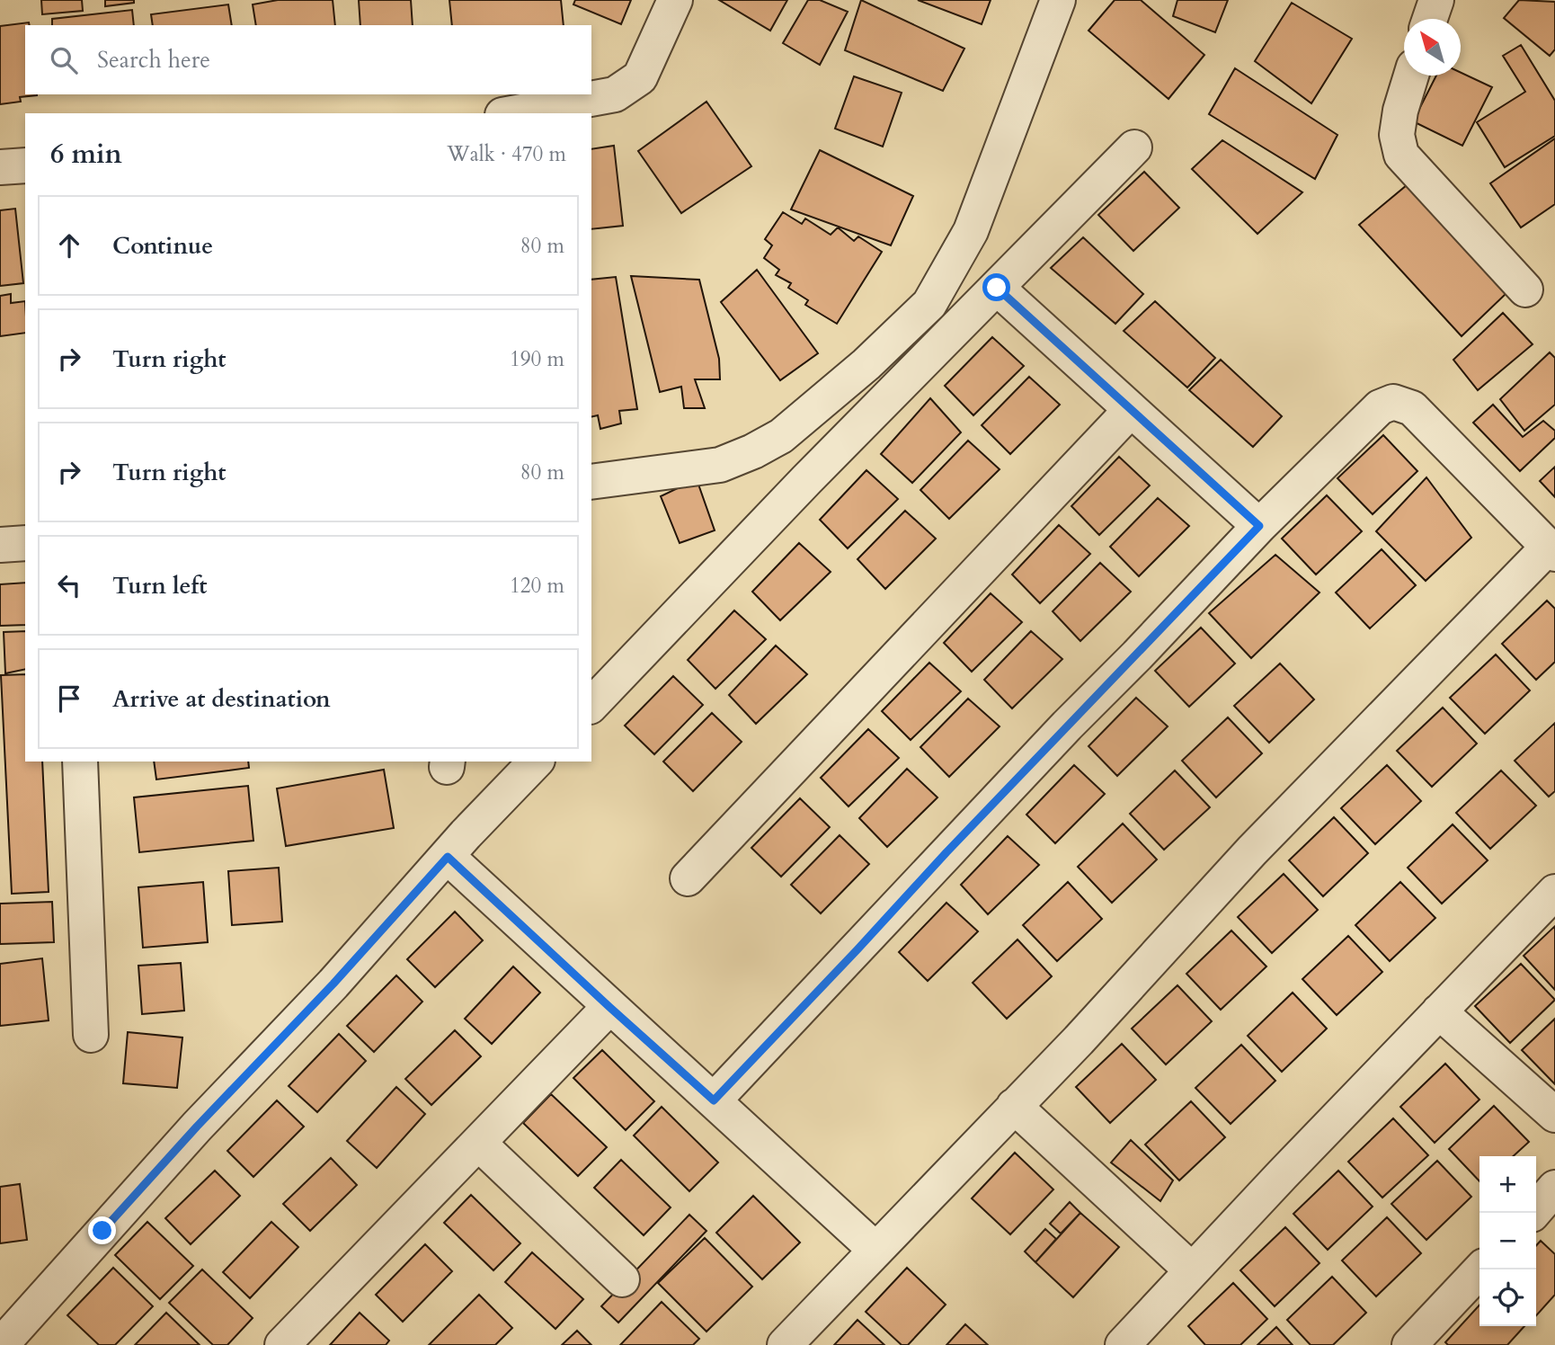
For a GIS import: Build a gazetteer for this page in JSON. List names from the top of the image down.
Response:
{
  "north": "top left",
  "page": {
    "search": "Search here",
    "heading": ["6 min", "Walk · 470 m"],
    "list": [
      ["Continue", "80 m"],
      ["Turn right", "190 m"],
      ["Turn right", "80 m"],
      ["Turn left", "120 m"],
      "Arrive at destination"
    ],
    "map_buttons": ["+", "−"]
  }
}
